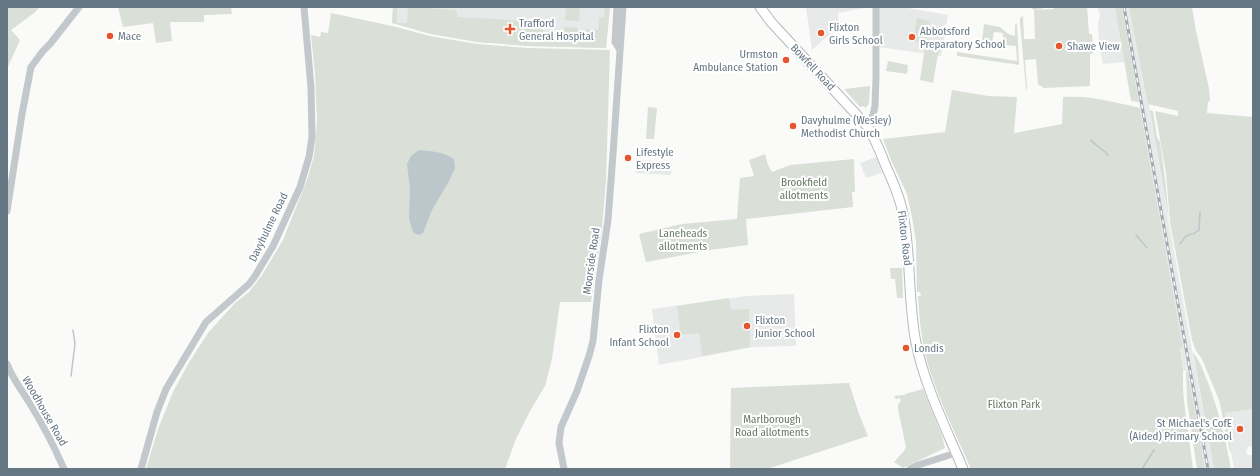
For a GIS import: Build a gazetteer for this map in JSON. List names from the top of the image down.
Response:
{
  "streets": {
    "main road": ["Bowfell Road", "Flixton Road"],
    "street": ["Davyhulme Road", "Moorside Road", "Woodhouse Road"]
  },
  "crossings": [
    ["Bowfell Road", "Flixton Road"]
  ],
  "parks": [
    "Brookfield allotments",
    "Laneheads allotments",
    "Flixton Park",
    "Marlborough Road allotments"
  ],
  "places": {
    "health": ["Trafford General Hospital"],
    "other": [
      "Flixton Girls School",
      "Mace",
      "Abbotsford Preparatory School",
      "Shawe View",
      "Urmston Ambulance Station",
      "Davyhulme (Wesley) Methodist Church",
      "Lifestyle Express",
      "Flixton Junior School",
      "Flixton Infant School",
      "Londis",
      "St Michael's CofE (Aided) Primary School"
    ]
  }
}
